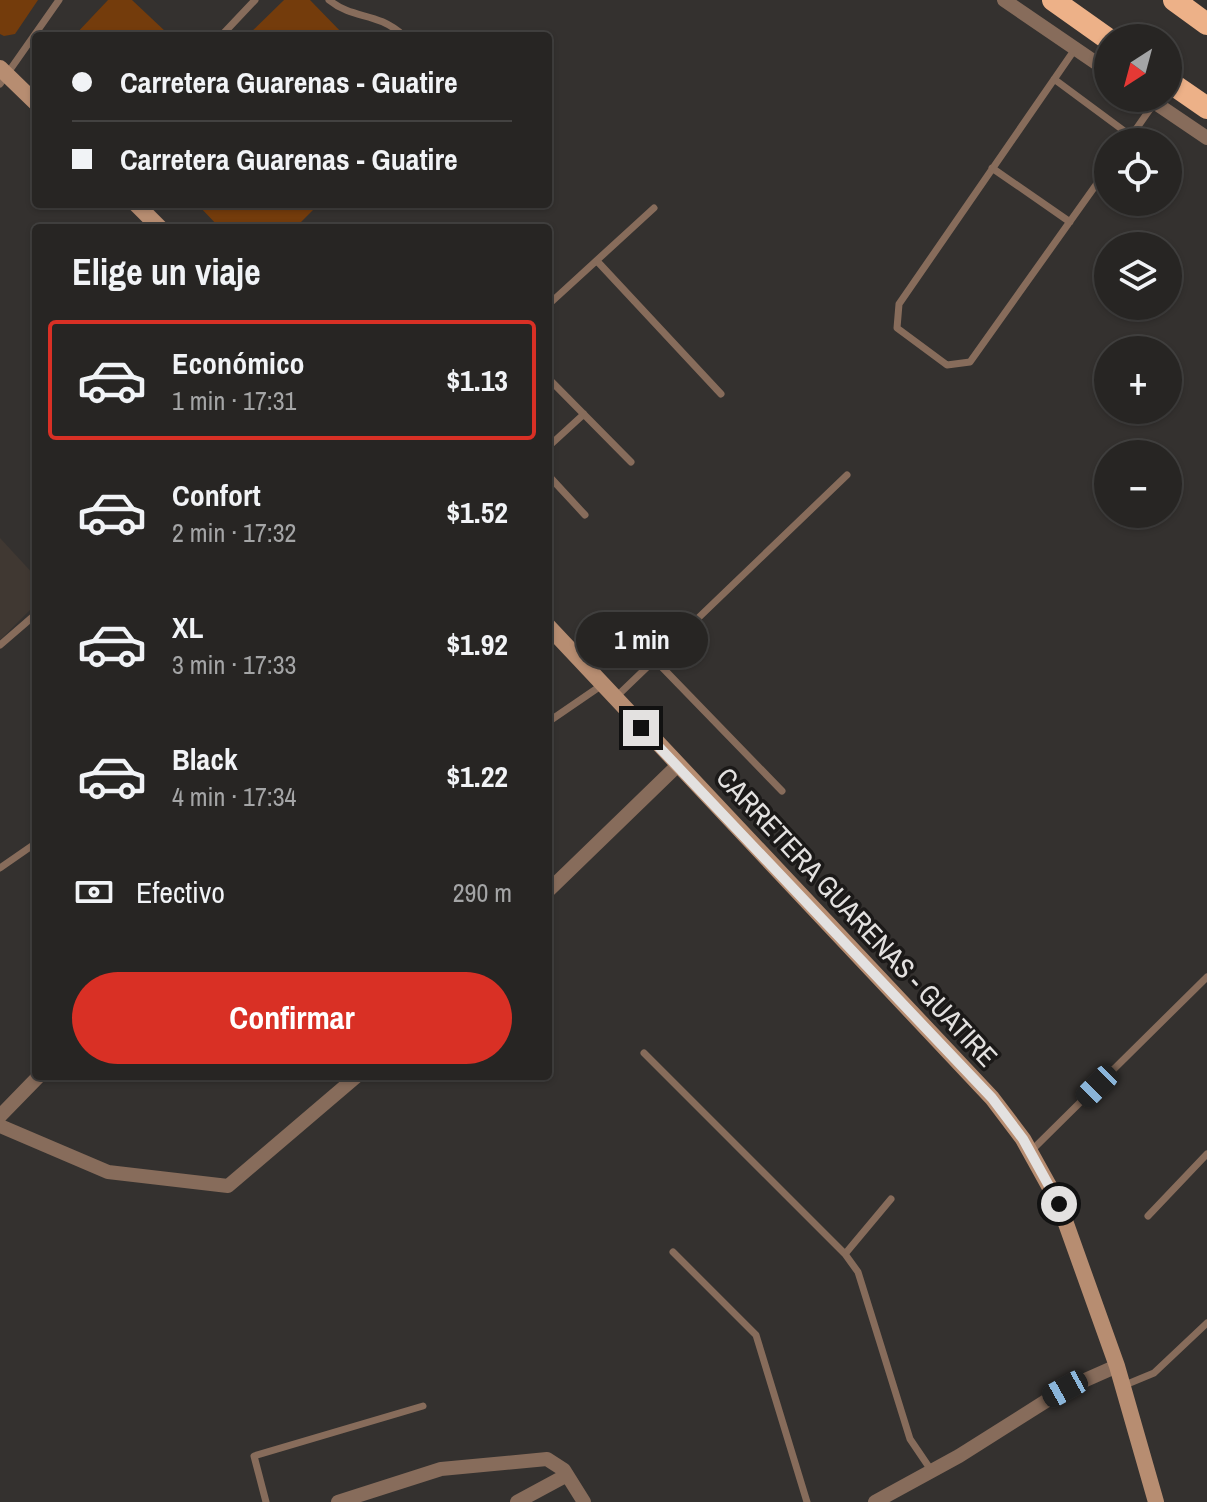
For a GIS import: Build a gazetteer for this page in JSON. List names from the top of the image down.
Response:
{
  "streets": {
    "main road": ["CARRETERA GUARENAS - GUATIRE"]
  },
  "north": "bottom left",
  "page": {
    "map_buttons": ["+", "−"],
    "banner": ["Carretera Guarenas - Guatire", "Carretera Guarenas - Guatire"],
    "heading": "Elige un viaje",
    "list": [
      {
        "name": "Económico",
        "note": "1 min · 17:31",
        "value": "$1.13"
      },
      {
        "name": "Confort",
        "note": "2 min · 17:32",
        "value": "$1.52"
      },
      {
        "name": "XL",
        "note": "3 min · 17:33",
        "value": "$1.92"
      },
      {
        "name": "Black",
        "note": "4 min · 17:34",
        "value": "$1.22"
      }
    ],
    "bubble": "1 min",
    "pay": ["Efectivo", "290 m"],
    "buttons": "Confirmar"
  }
}
